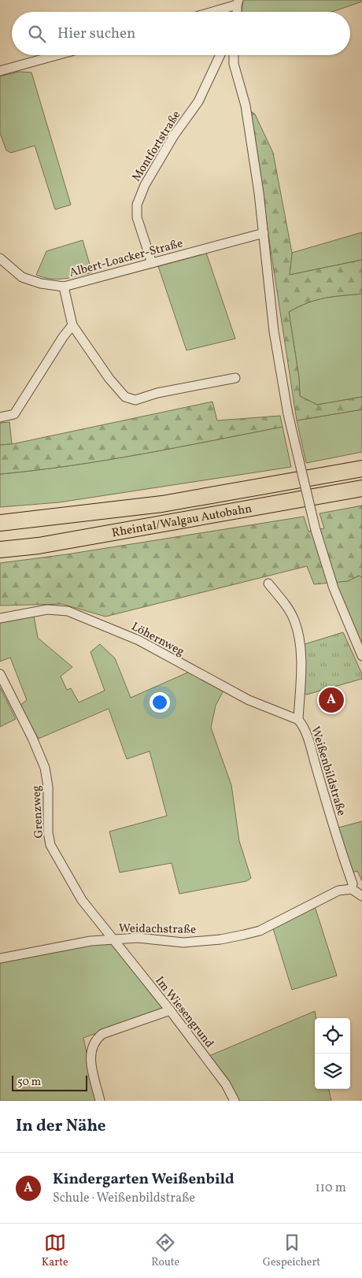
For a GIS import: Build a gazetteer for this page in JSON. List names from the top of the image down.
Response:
{
  "streets": {
    "highway": ["Rheintal/Walgau Autobahn"],
    "street": [
      "Montfortstraße",
      "Albert-Loacker-Straße",
      "Löhernweg",
      "Weißenbildstraße",
      "Grenzweg",
      "Weidachstraße",
      "Im Wiesengrund"
    ]
  },
  "crossings": [
    ["Montfortstraße", "Albert-Loacker-Straße"],
    ["Löhernweg", "Weißenbildstraße"],
    ["Weißenbildstraße", "Weidachstraße"],
    ["Grenzweg", "Weidachstraße"],
    ["Grenzweg", "Im Wiesengrund"],
    ["Weidachstraße", "Im Wiesengrund"]
  ],
  "scale_bar": "50 m",
  "page": {
    "search": "Hier suchen",
    "pins": "A",
    "scale": "50 m",
    "heading": "In der Nähe",
    "list": [
      {
        "mark": "A",
        "name": "Kindergarten Weißenbild",
        "note": "Schule · Weißenbildstraße",
        "value": "110 m"
      }
    ],
    "nav": ["Karte", "Route", "Gespeichert"]
  }
}
